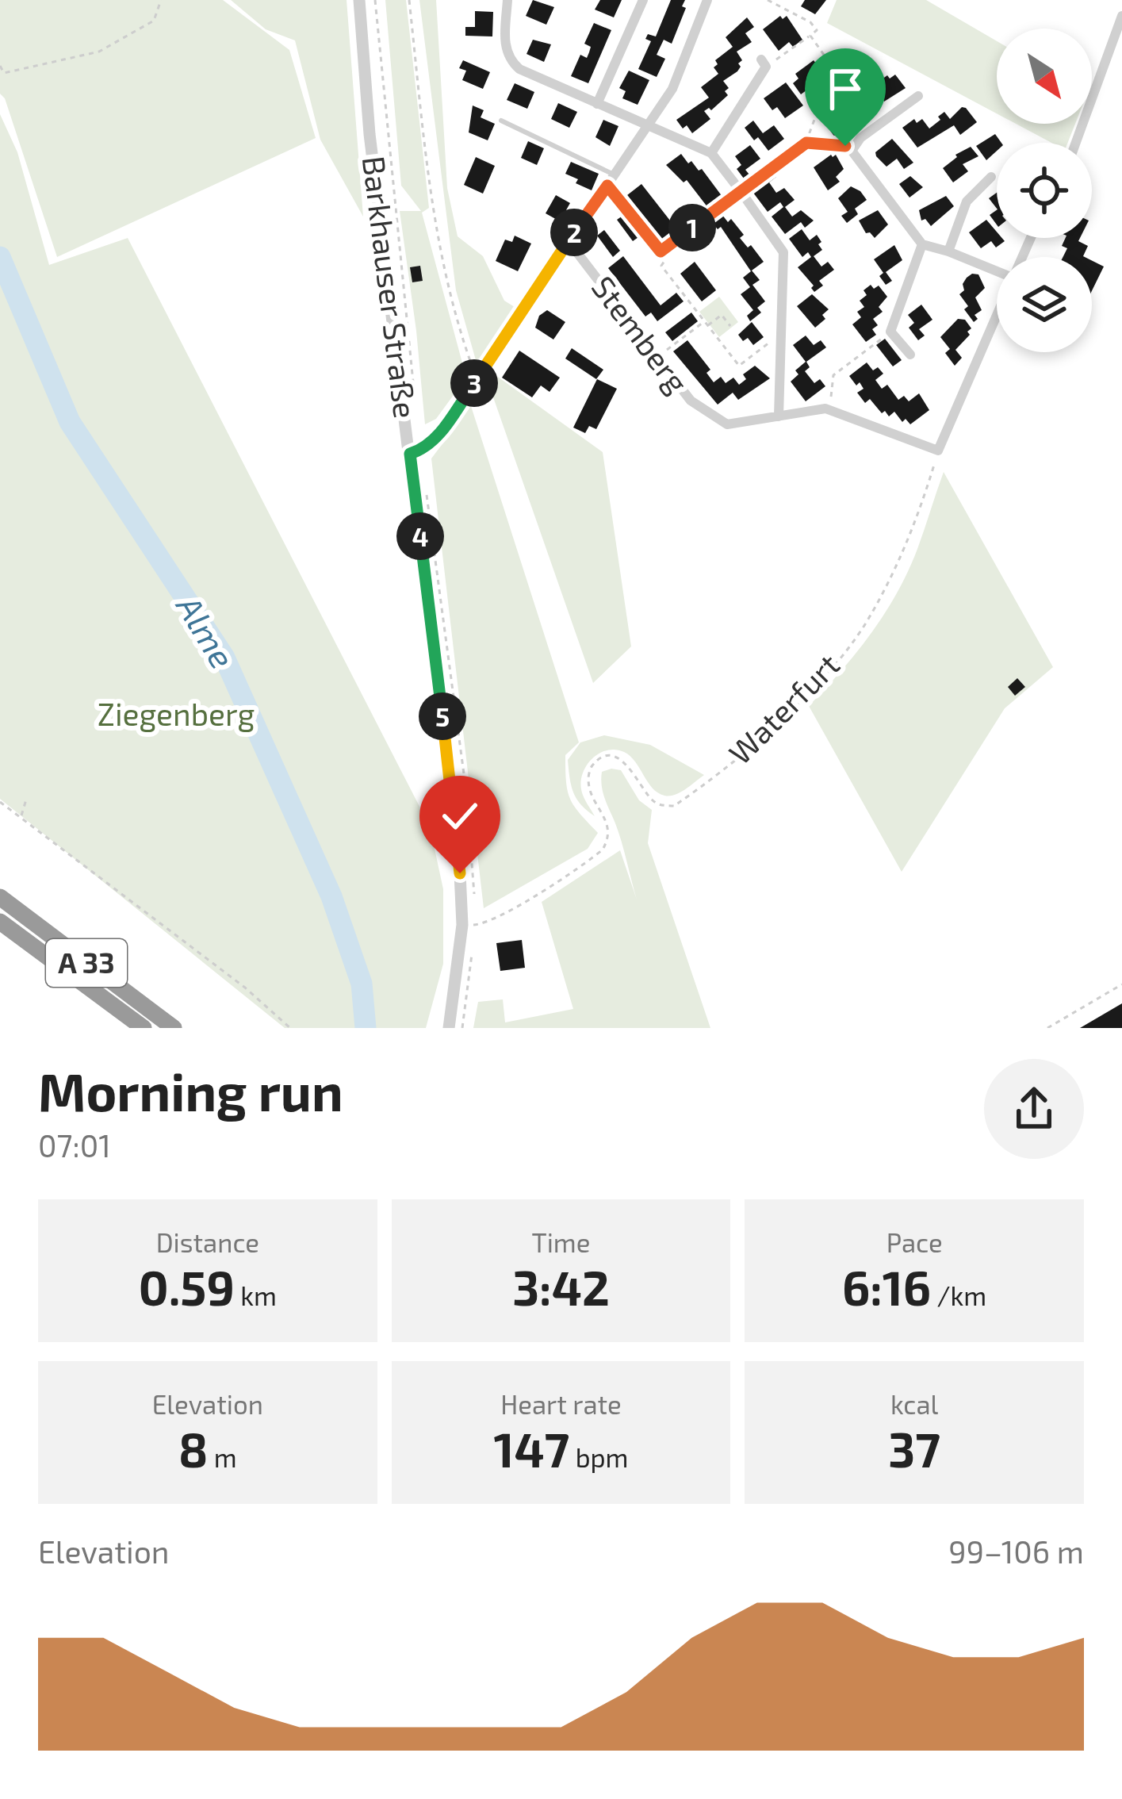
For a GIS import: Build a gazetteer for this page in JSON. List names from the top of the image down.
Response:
{
  "streets": {
    "highway": ["A 33"],
    "street": ["Barkhauser Straße", "Stemberg"],
    "path": ["Waterfurt"]
  },
  "crossings": [
    ["Barkhauser Straße", "Stemberg"]
  ],
  "water": ["Alme"],
  "parks": ["Ziegenberg"],
  "north": "bottom right",
  "page": {
    "pins": [
      "1",
      "2",
      "3",
      "4",
      "5"
    ],
    "heading": ["Morning run", "07:01"],
    "stats": [
      ["Distance", "0.59 km"],
      ["Time", "3:42"],
      ["Pace", "6:16 /km"],
      ["Elevation", "8 m"],
      ["Heart rate", "147 bpm"],
      ["kcal", "37"]
    ],
    "chart": ["Elevation", "99–106 m"]
  }
}
